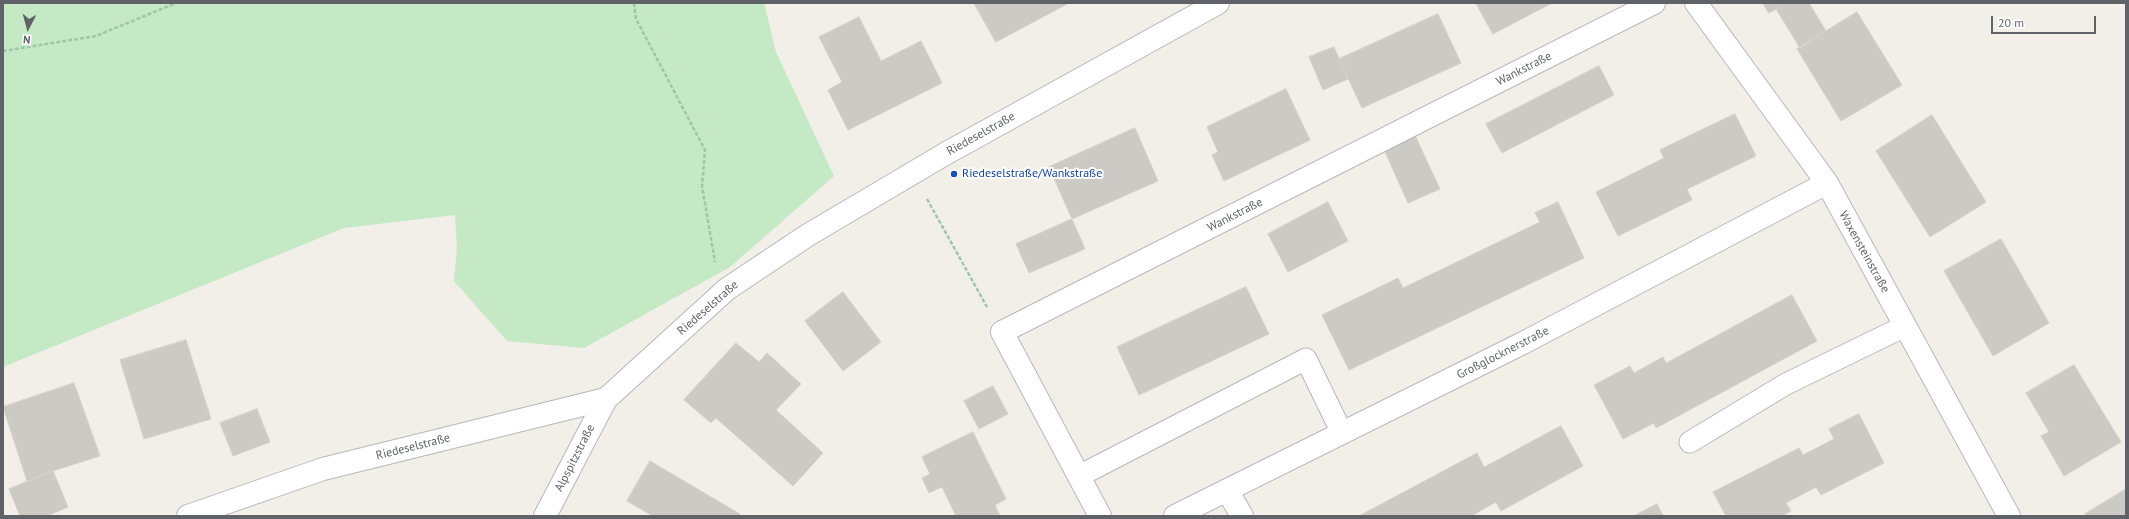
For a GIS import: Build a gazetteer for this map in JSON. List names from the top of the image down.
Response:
{
  "streets": {
    "street": [
      "Wankstraße",
      "Riedeselstraße",
      "Waxensteinstraße",
      "Großglocknerstraße",
      "Alpspitzstraße"
    ]
  },
  "crossings": [
    ["Riedeselstraße", "Alpspitzstraße"],
    ["Waxensteinstraße", "Großglocknerstraße"]
  ],
  "places": ["Riedeselstraße/Wankstraße"],
  "scale_bar": "20 m",
  "north": "bottom"
}
